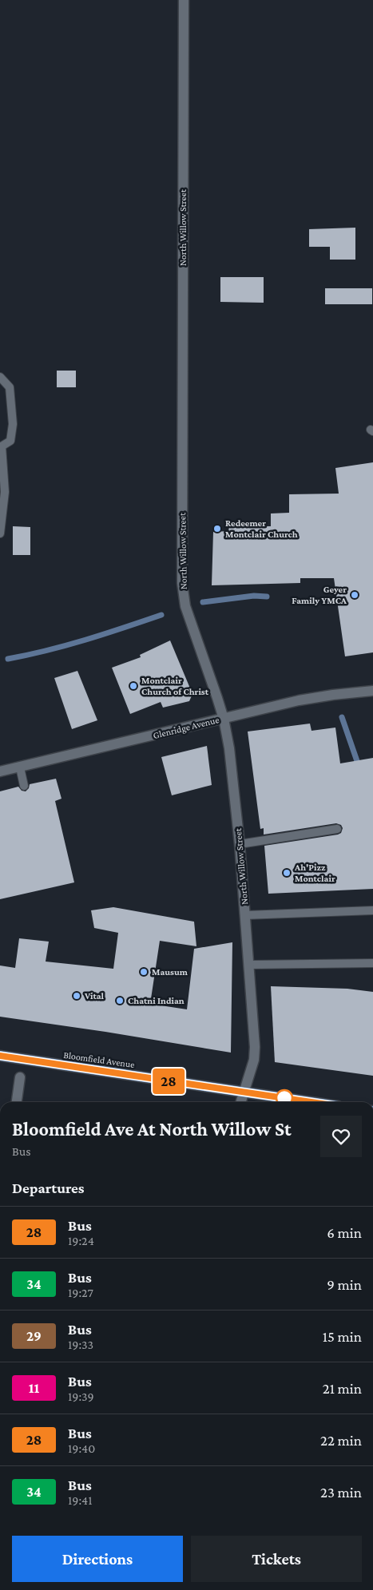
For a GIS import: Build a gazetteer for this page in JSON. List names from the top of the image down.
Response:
{
  "streets": {
    "main road": ["Bloomfield Avenue"],
    "street": ["North Willow Street", "Glenridge Avenue"]
  },
  "crossings": [
    ["North Willow Street", "Glenridge Avenue"],
    ["North Willow Street", "Bloomfield Avenue"]
  ],
  "places": [
    "Redeemer Montclair Church",
    "Geyer Family YMCA",
    "Montclair Church of Christ",
    "Ah'Pizz Montclair",
    "Mausum",
    "Vital",
    "Chatni Indian"
  ],
  "lines": ["bus line 28"],
  "page": {
    "on_map": "28",
    "heading": [
      ["Bloomfield Ave At North Willow St", "Bus"],
      "Departures"
    ],
    "list": [
      {
        "mark": "28",
        "name": "Bus",
        "note": "19:24",
        "value": "6 min"
      },
      {
        "mark": "34",
        "name": "Bus",
        "note": "19:27",
        "value": "9 min"
      },
      {
        "mark": "29",
        "name": "Bus",
        "note": "19:33",
        "value": "15 min"
      },
      {
        "mark": "11",
        "name": "Bus",
        "note": "19:39",
        "value": "21 min"
      },
      {
        "mark": "28",
        "name": "Bus",
        "note": "19:40",
        "value": "22 min"
      },
      {
        "mark": "34",
        "name": "Bus",
        "note": "19:41",
        "value": "23 min"
      }
    ],
    "buttons": ["Directions", "Tickets"]
  }
}
